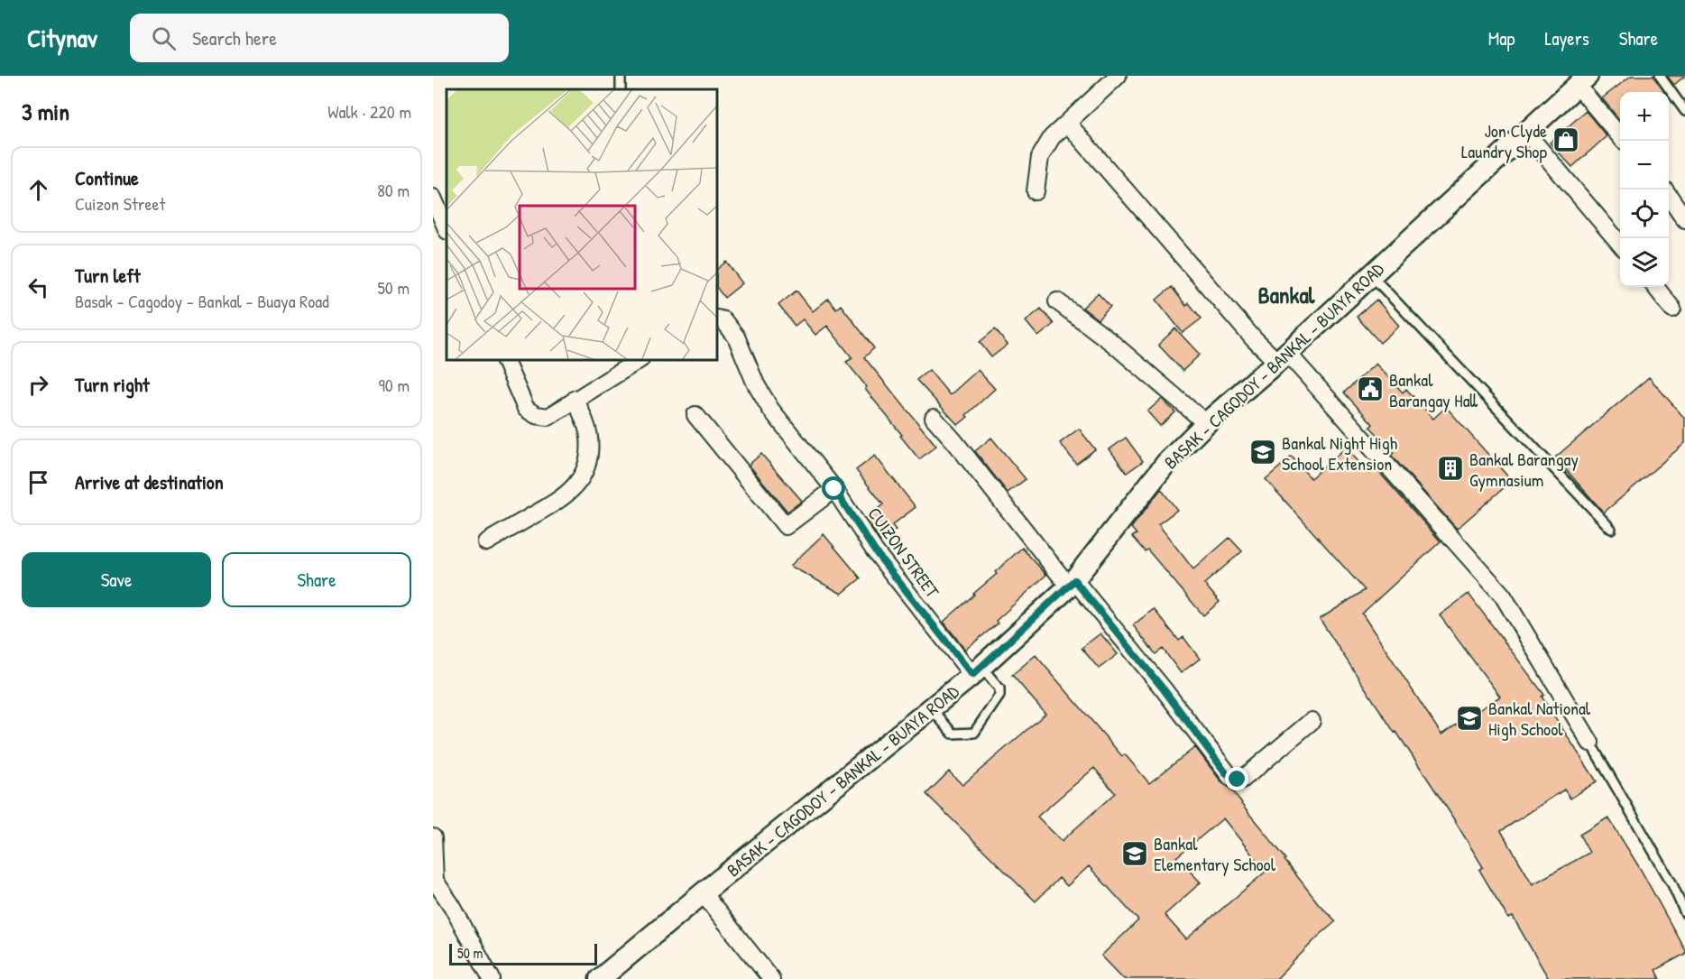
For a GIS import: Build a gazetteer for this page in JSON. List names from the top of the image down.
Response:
{
  "streets": {
    "street": ["BASAK - CAGODOY - BANKAL - BUAYA ROAD", "CUIZON STREET"]
  },
  "crossings": [
    ["BASAK - CAGODOY - BANKAL - BUAYA ROAD", "CUIZON STREET"]
  ],
  "districts": ["Bankal"],
  "places": {
    "shop": ["Jon Clyde Laundry Shop"],
    "public building": ["Bankal Barangay Hall"],
    "school or university": ["Bankal Night High School Extension", "Bankal National High School", "Bankal Elementary School"],
    "building": ["Bankal Barangay Gymnasium"]
  },
  "scale_bar": "50 m",
  "page": {
    "header": "Citynav",
    "search": "Search here",
    "nav": ["Map", "Layers", "Share"],
    "heading": ["3 min", "Walk · 220 m"],
    "map_buttons": ["+", "−"],
    "list": [
      ["Continue", "Cuizon Street", "80 m"],
      ["Turn left", "Basak - Cagodoy - Bankal - Buaya Road", "50 m"],
      ["Turn right", "90 m"],
      "Arrive at destination"
    ],
    "buttons": ["Save", "Share"],
    "scale": "50 m"
  }
}
